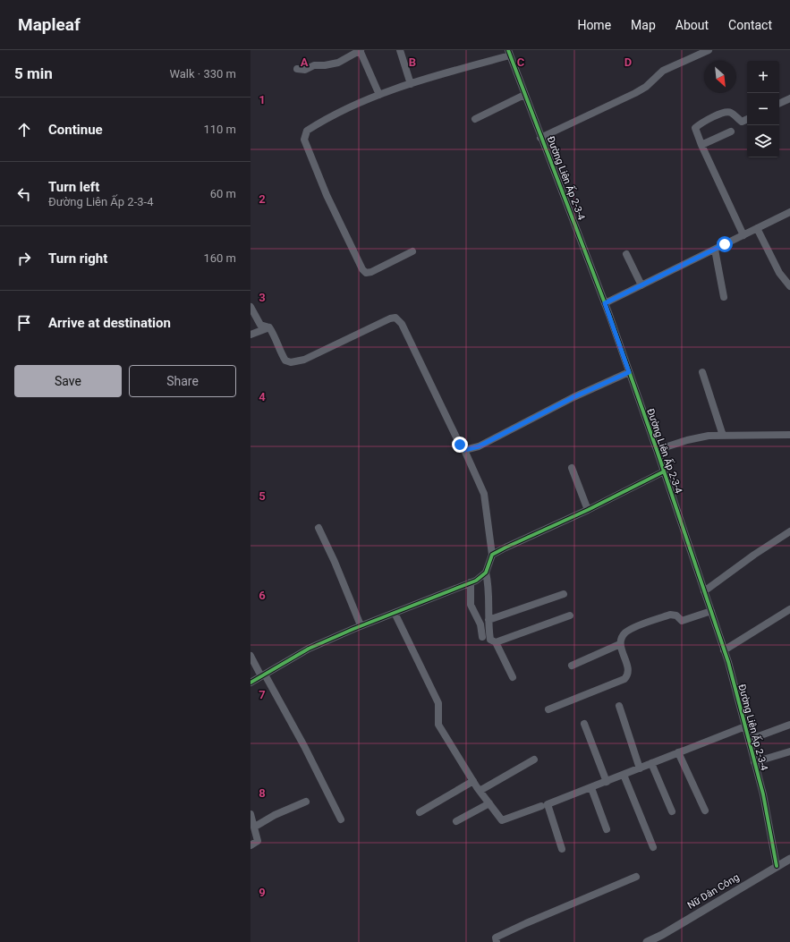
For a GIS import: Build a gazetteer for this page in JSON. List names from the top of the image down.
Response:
{
  "streets": {
    "street": ["Đường Liên Ấp 2-3-4", "Nữ Dân Công"]
  },
  "crossings": [
    ["Đường Liên Ấp 2-3-4", "Nữ Dân Công"]
  ],
  "north": "bottom right",
  "page": {
    "header": "Mapleaf",
    "nav": [
      "Home",
      "Map",
      "About",
      "Contact"
    ],
    "heading": ["5 min", "Walk · 330 m"],
    "map_buttons": ["+", "−"],
    "list": [
      ["Continue", "110 m"],
      ["Turn left", "Đường Liên Ấp 2-3-4", "60 m"],
      ["Turn right", "160 m"],
      "Arrive at destination"
    ],
    "buttons": ["Save", "Share"]
  },
  "grid": {
    "columns": [
      "A",
      "B",
      "C",
      "D"
    ],
    "rows": [
      "1",
      "2",
      "3",
      "4",
      "5",
      "6",
      "7",
      "8",
      "9"
    ]
  }
}
